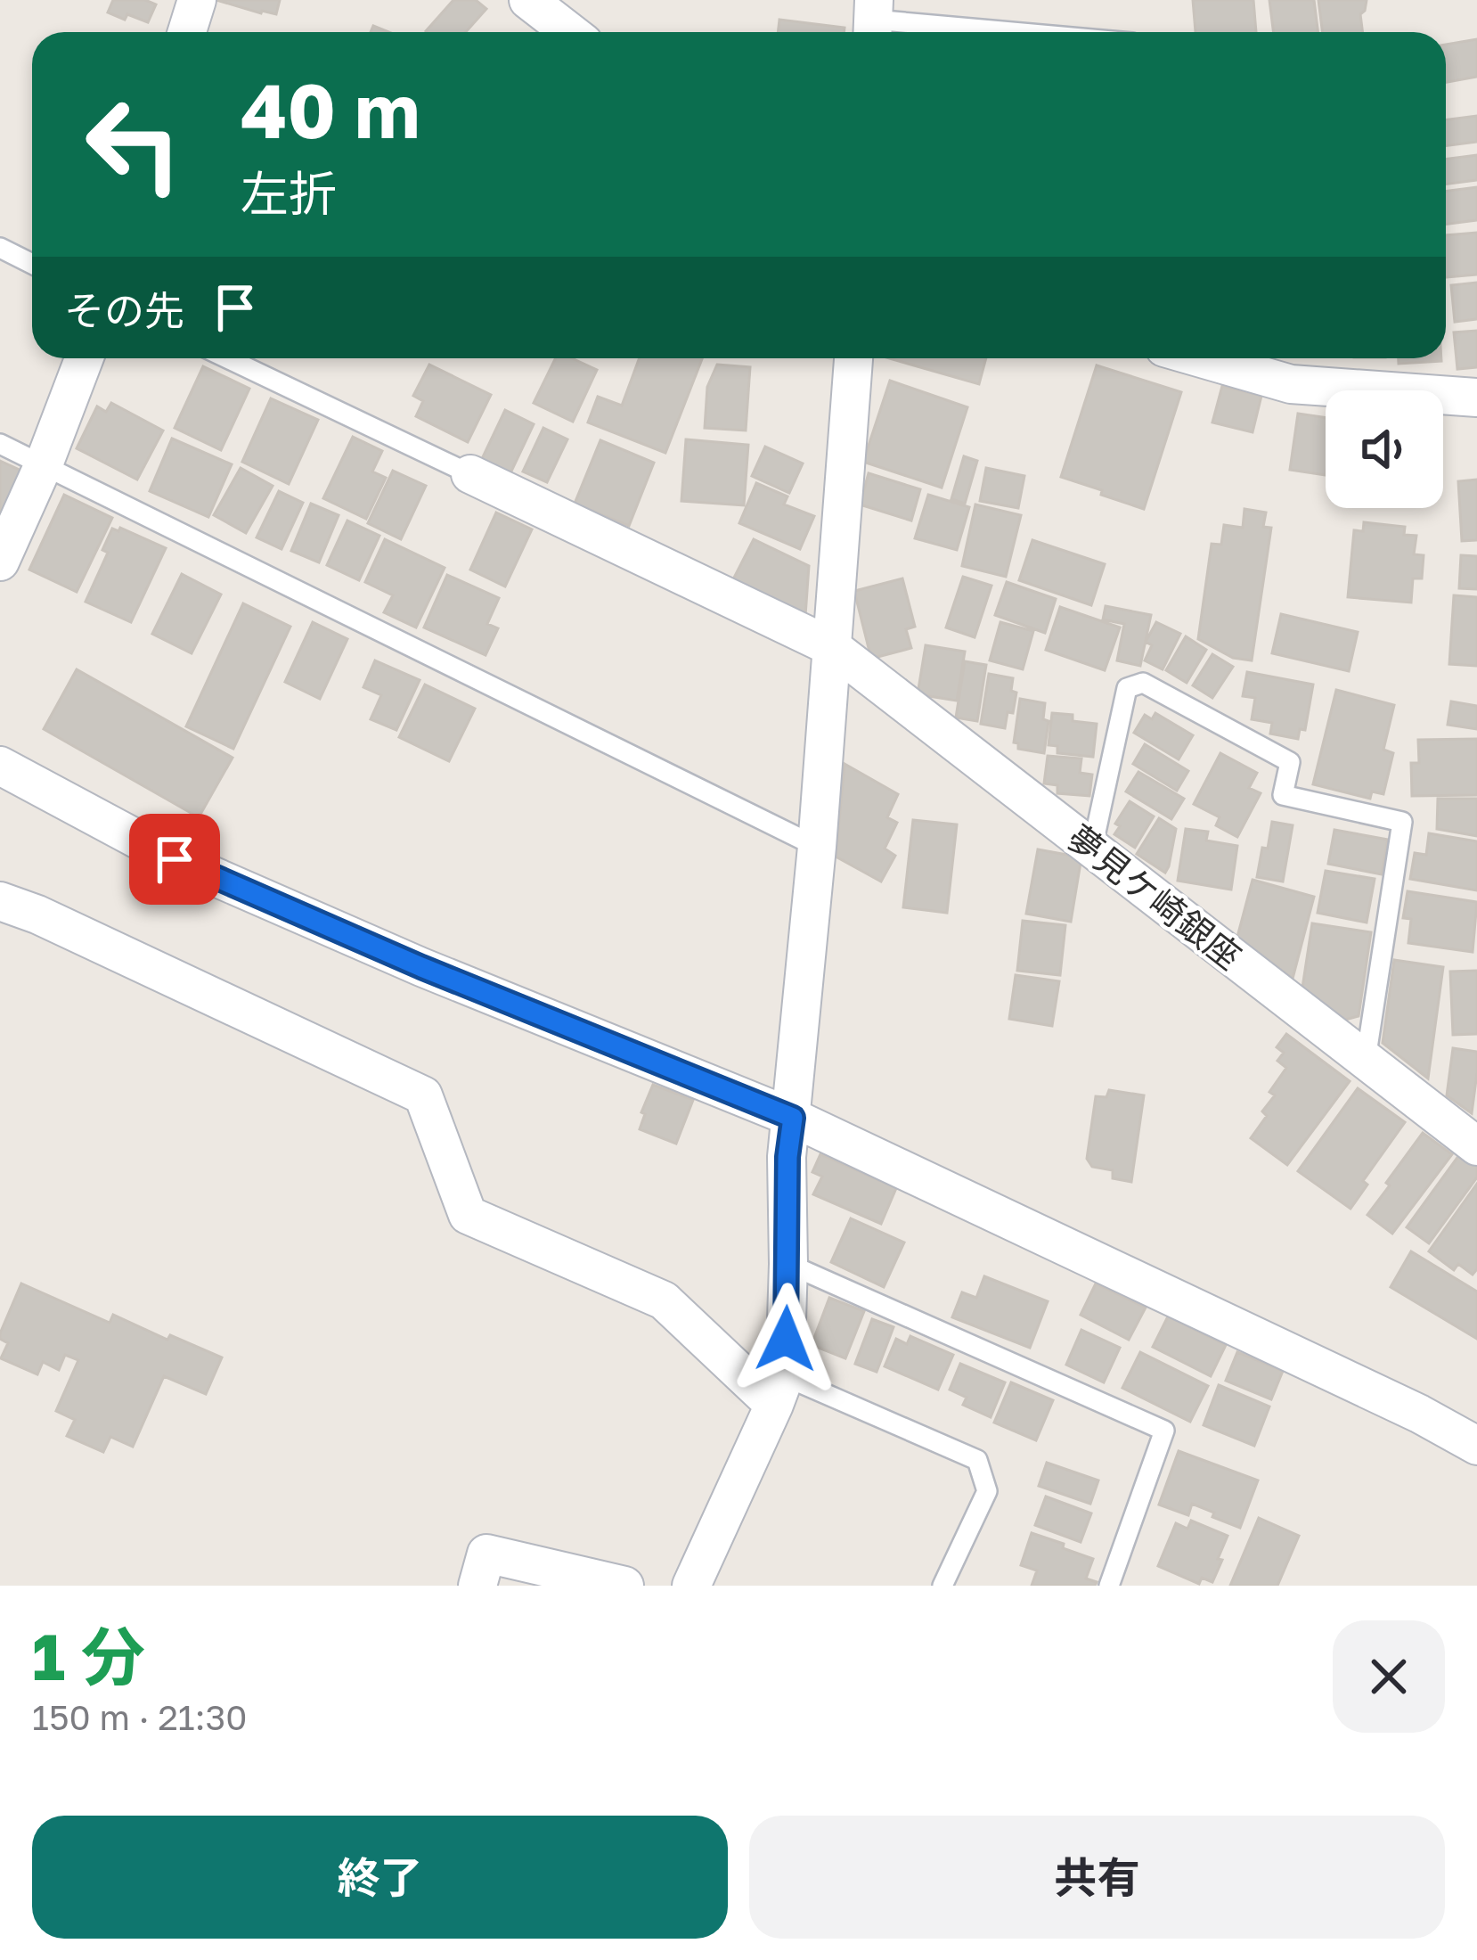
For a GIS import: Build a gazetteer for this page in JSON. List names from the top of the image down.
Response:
{
  "streets": {
    "street": ["夢見ケ崎銀座"]
  },
  "page": {
    "turn": ["40 m", "左折"],
    "then": "その先",
    "heading": ["1 分", "150 m · 21:30"],
    "buttons": ["終了", "共有"]
  }
}
